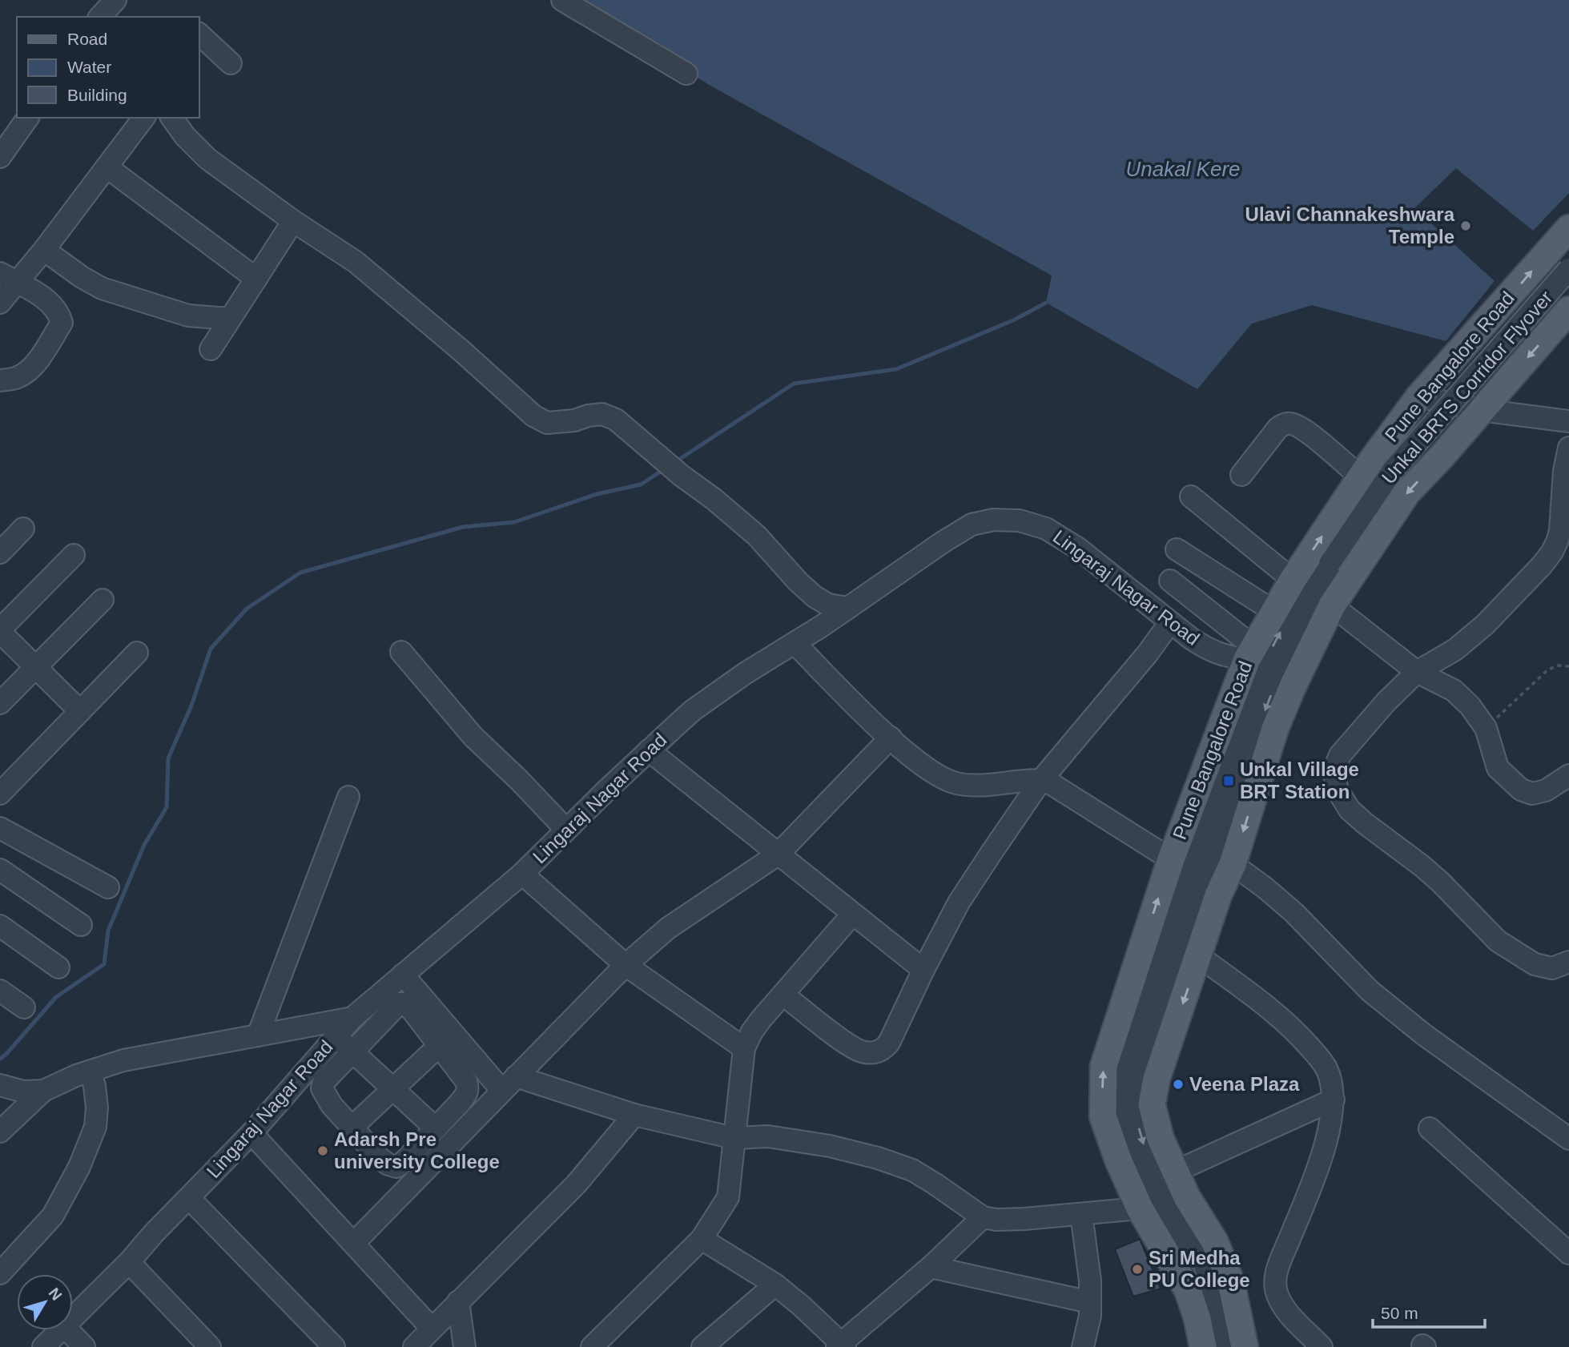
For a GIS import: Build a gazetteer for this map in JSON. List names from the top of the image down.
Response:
{
  "streets": {
    "main road": ["Pune Bangalore Road"],
    "street": ["Unkal BRTS Corridor Flyover", "Lingaraj Nagar Road"]
  },
  "crossings": [
    ["Pune Bangalore Road", "Lingaraj Nagar Road"]
  ],
  "water": ["Unakal Kere"],
  "places": {
    "other": [
      "Ulavi Channakeshwara Temple",
      "Veena Plaza",
      "Adarsh Pre university College",
      "Sri Medha PU College"
    ],
    "transit": ["Unkal Village BRT Station"]
  },
  "legend": ["Road", "Water", "Building"],
  "scale_bar": "50 m",
  "north": "top right"
}
